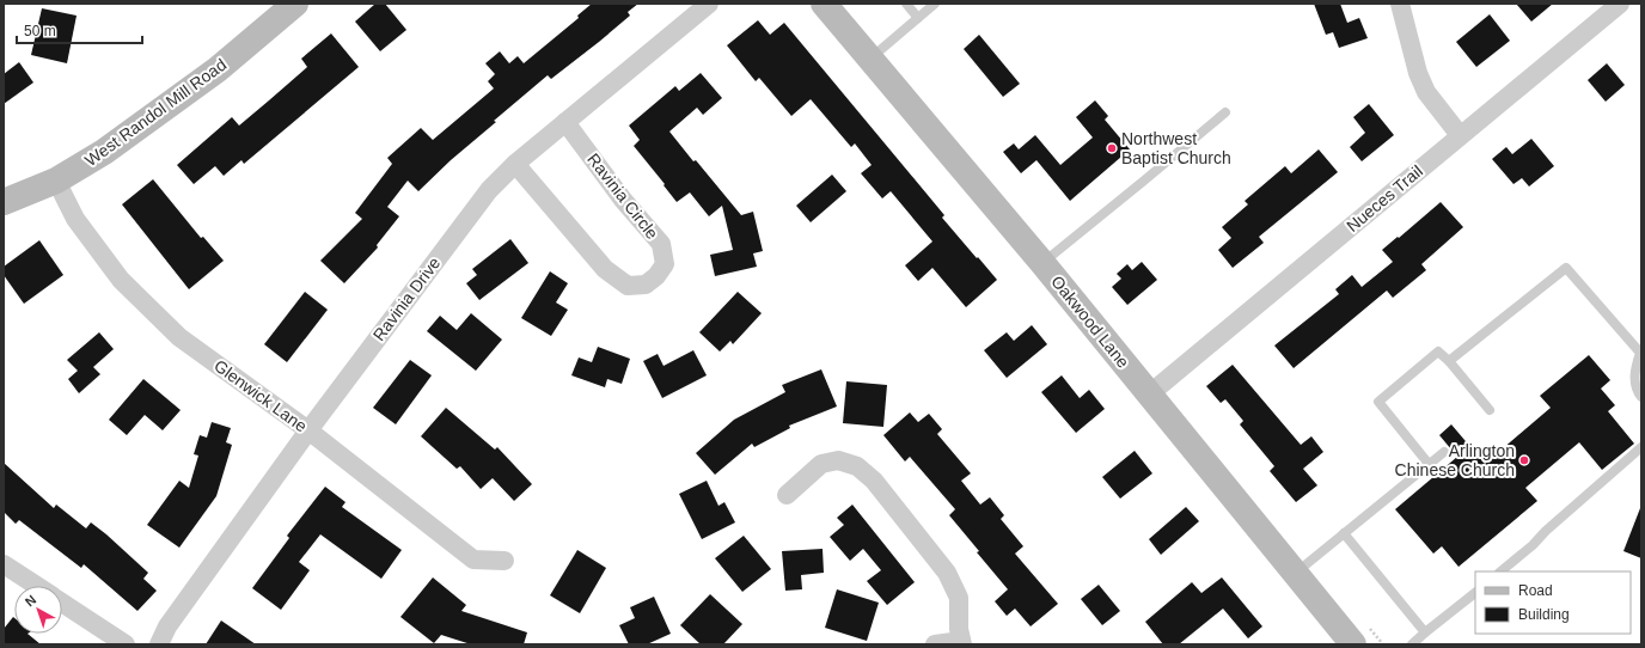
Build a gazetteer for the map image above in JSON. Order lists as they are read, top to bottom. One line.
{"streets":{"street":["West Randol Mill Road","Ravinia Circle","Nueces Trail","Ravinia Drive","Oakwood Lane","Glenwick Lane"]},"crossings":[["West Randol Mill Road","Glenwick Lane"],["Ravinia Circle","Ravinia Drive"],["Nueces Trail","Oakwood Lane"],["Ravinia Drive","Glenwick Lane"]],"places":["Northwest Baptist Church","Arlington Chinese Church"],"legend":["Road","Building"],"scale_bar":"50 m","north":"top left"}
